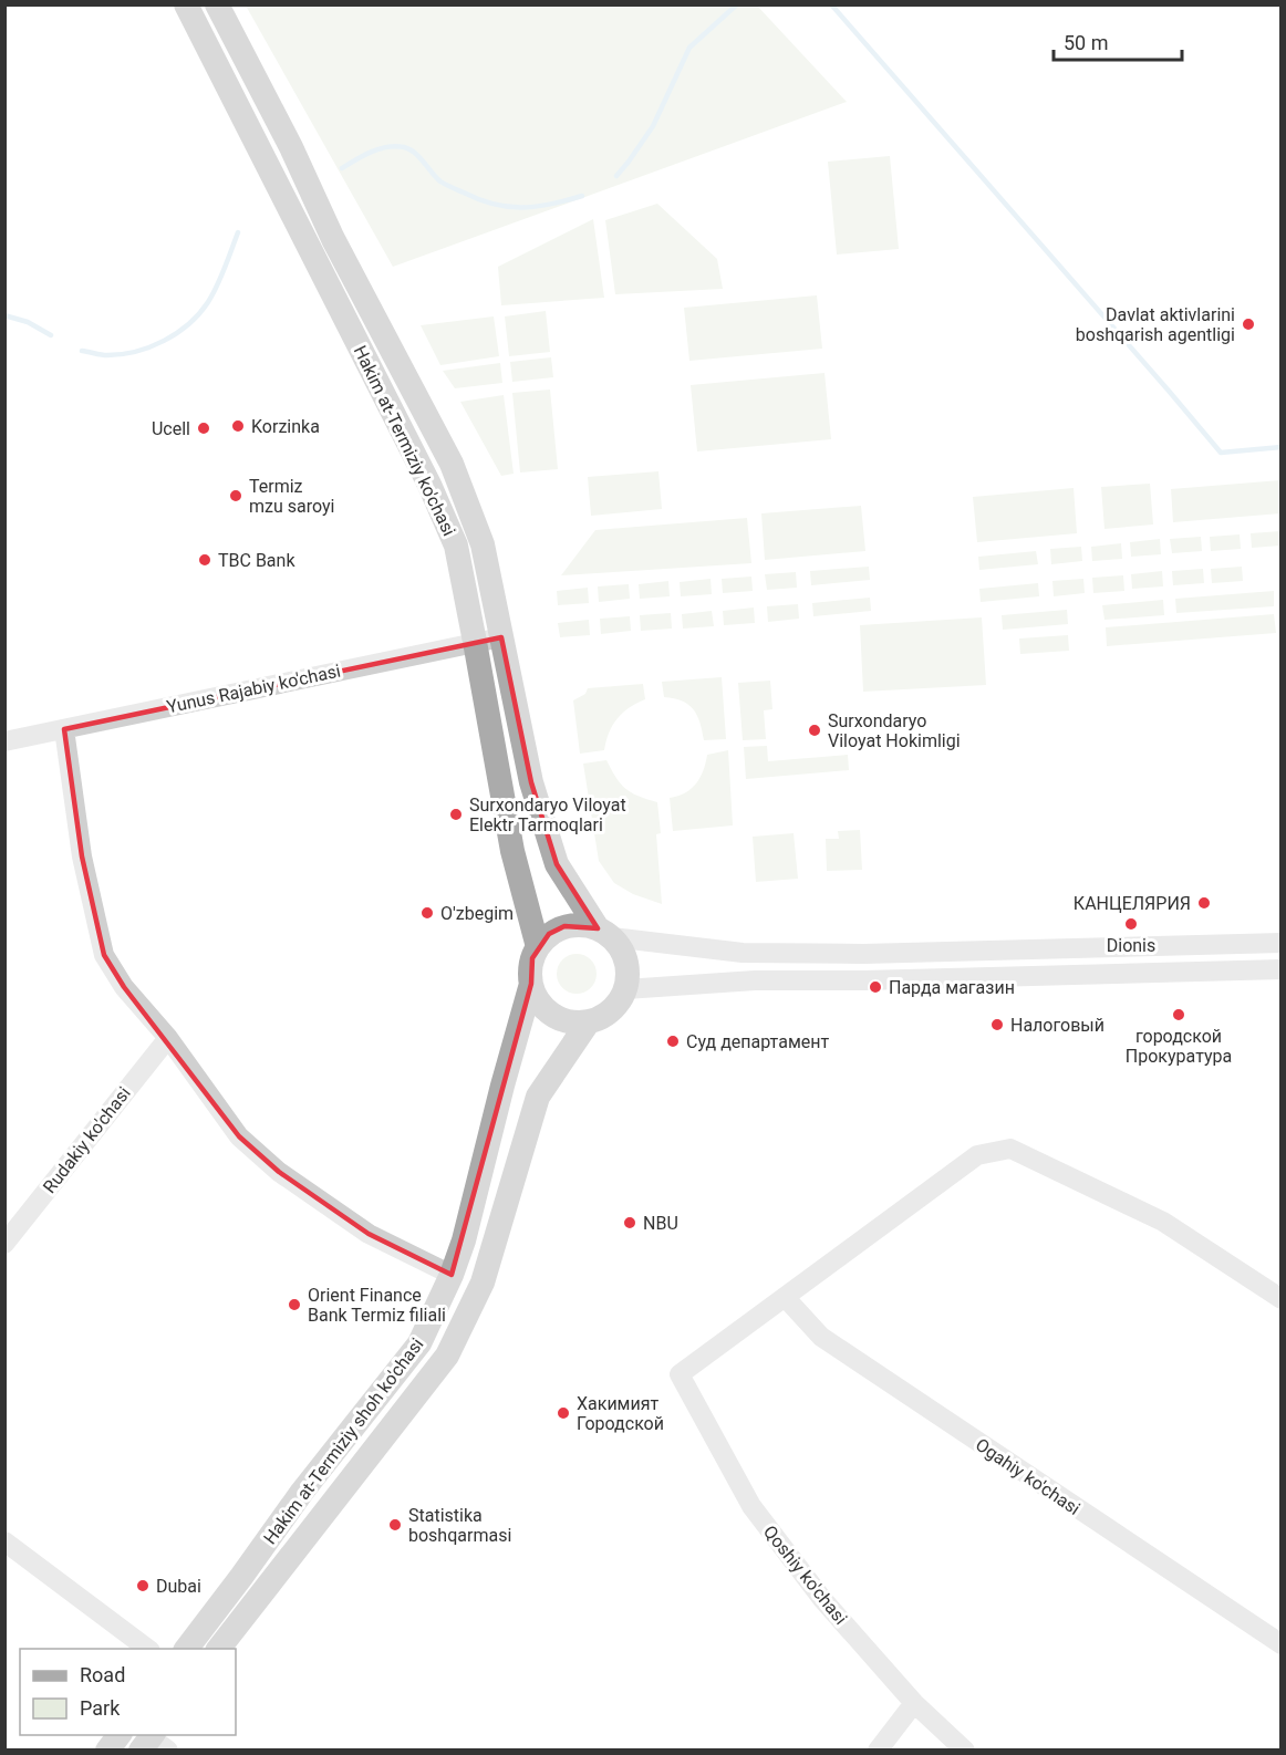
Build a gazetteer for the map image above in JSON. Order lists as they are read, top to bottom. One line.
{"streets":{"main road":["Hakim at-Termiziy ko'chasi","Hakim at-Termiziy shoh ko'chasi"],"street":["Yunus Rajabiy ko'chasi","Rudakiy ko'chasi","Ogahiy ko'chasi","Qoshiy ko'chasi"]},"crossings":[["Hakim at-Termiziy ko'chasi","Yunus Rajabiy ko'chasi"],["Hakim at-Termiziy ko'chasi","Hakim at-Termiziy shoh ko'chasi"],["Ogahiy ko'chasi","Qoshiy ko'chasi"]],"places":["Davlat aktivlarini boshqarish agentligi","Korzinka","Ucell","Termiz mzu saroyi","TBC Bank","Surxondaryo Viloyat Hokimligi","Surxondaryo Viloyat Elektr Tarmoqlari","КАНЦЕЛЯРИЯ","O'zbegim","Dionis","Парда магазин","городской Прокуратура","Налоговый","Суд департамент","NBU","Orient Finance Bank Termiz filiali","Хакимият Городской","Statistika boshqarmasi","Dubai"],"legend":["Road","Park"],"scale_bar":"50 m"}
